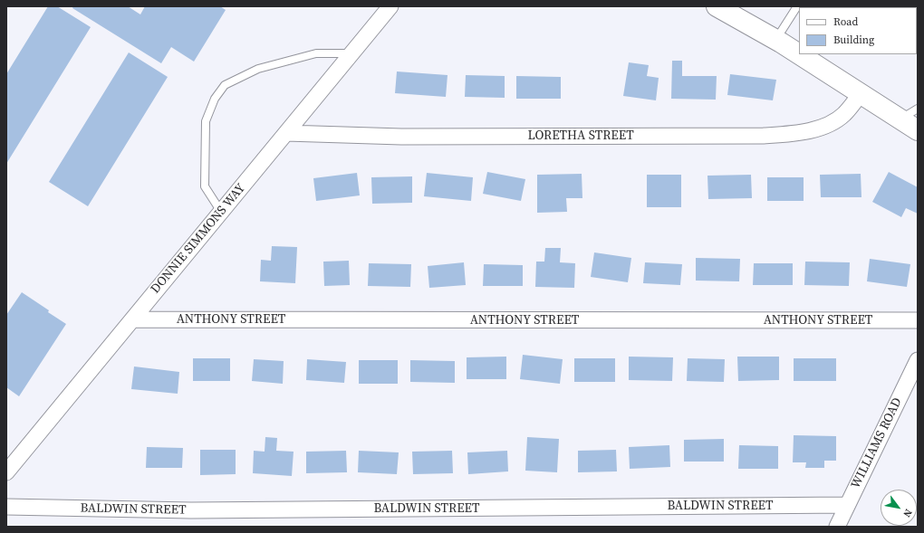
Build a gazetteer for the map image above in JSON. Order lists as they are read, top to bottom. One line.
{"streets":{"street":["LORETHA STREET","DONNIE SIMMONS WAY","ANTHONY STREET","WILLIAMS ROAD","BALDWIN STREET"]},"crossings":[["LORETHA STREET","DONNIE SIMMONS WAY"],["DONNIE SIMMONS WAY","ANTHONY STREET"],["WILLIAMS ROAD","BALDWIN STREET"]],"legend":["Road","Building"],"north":"bottom right"}
